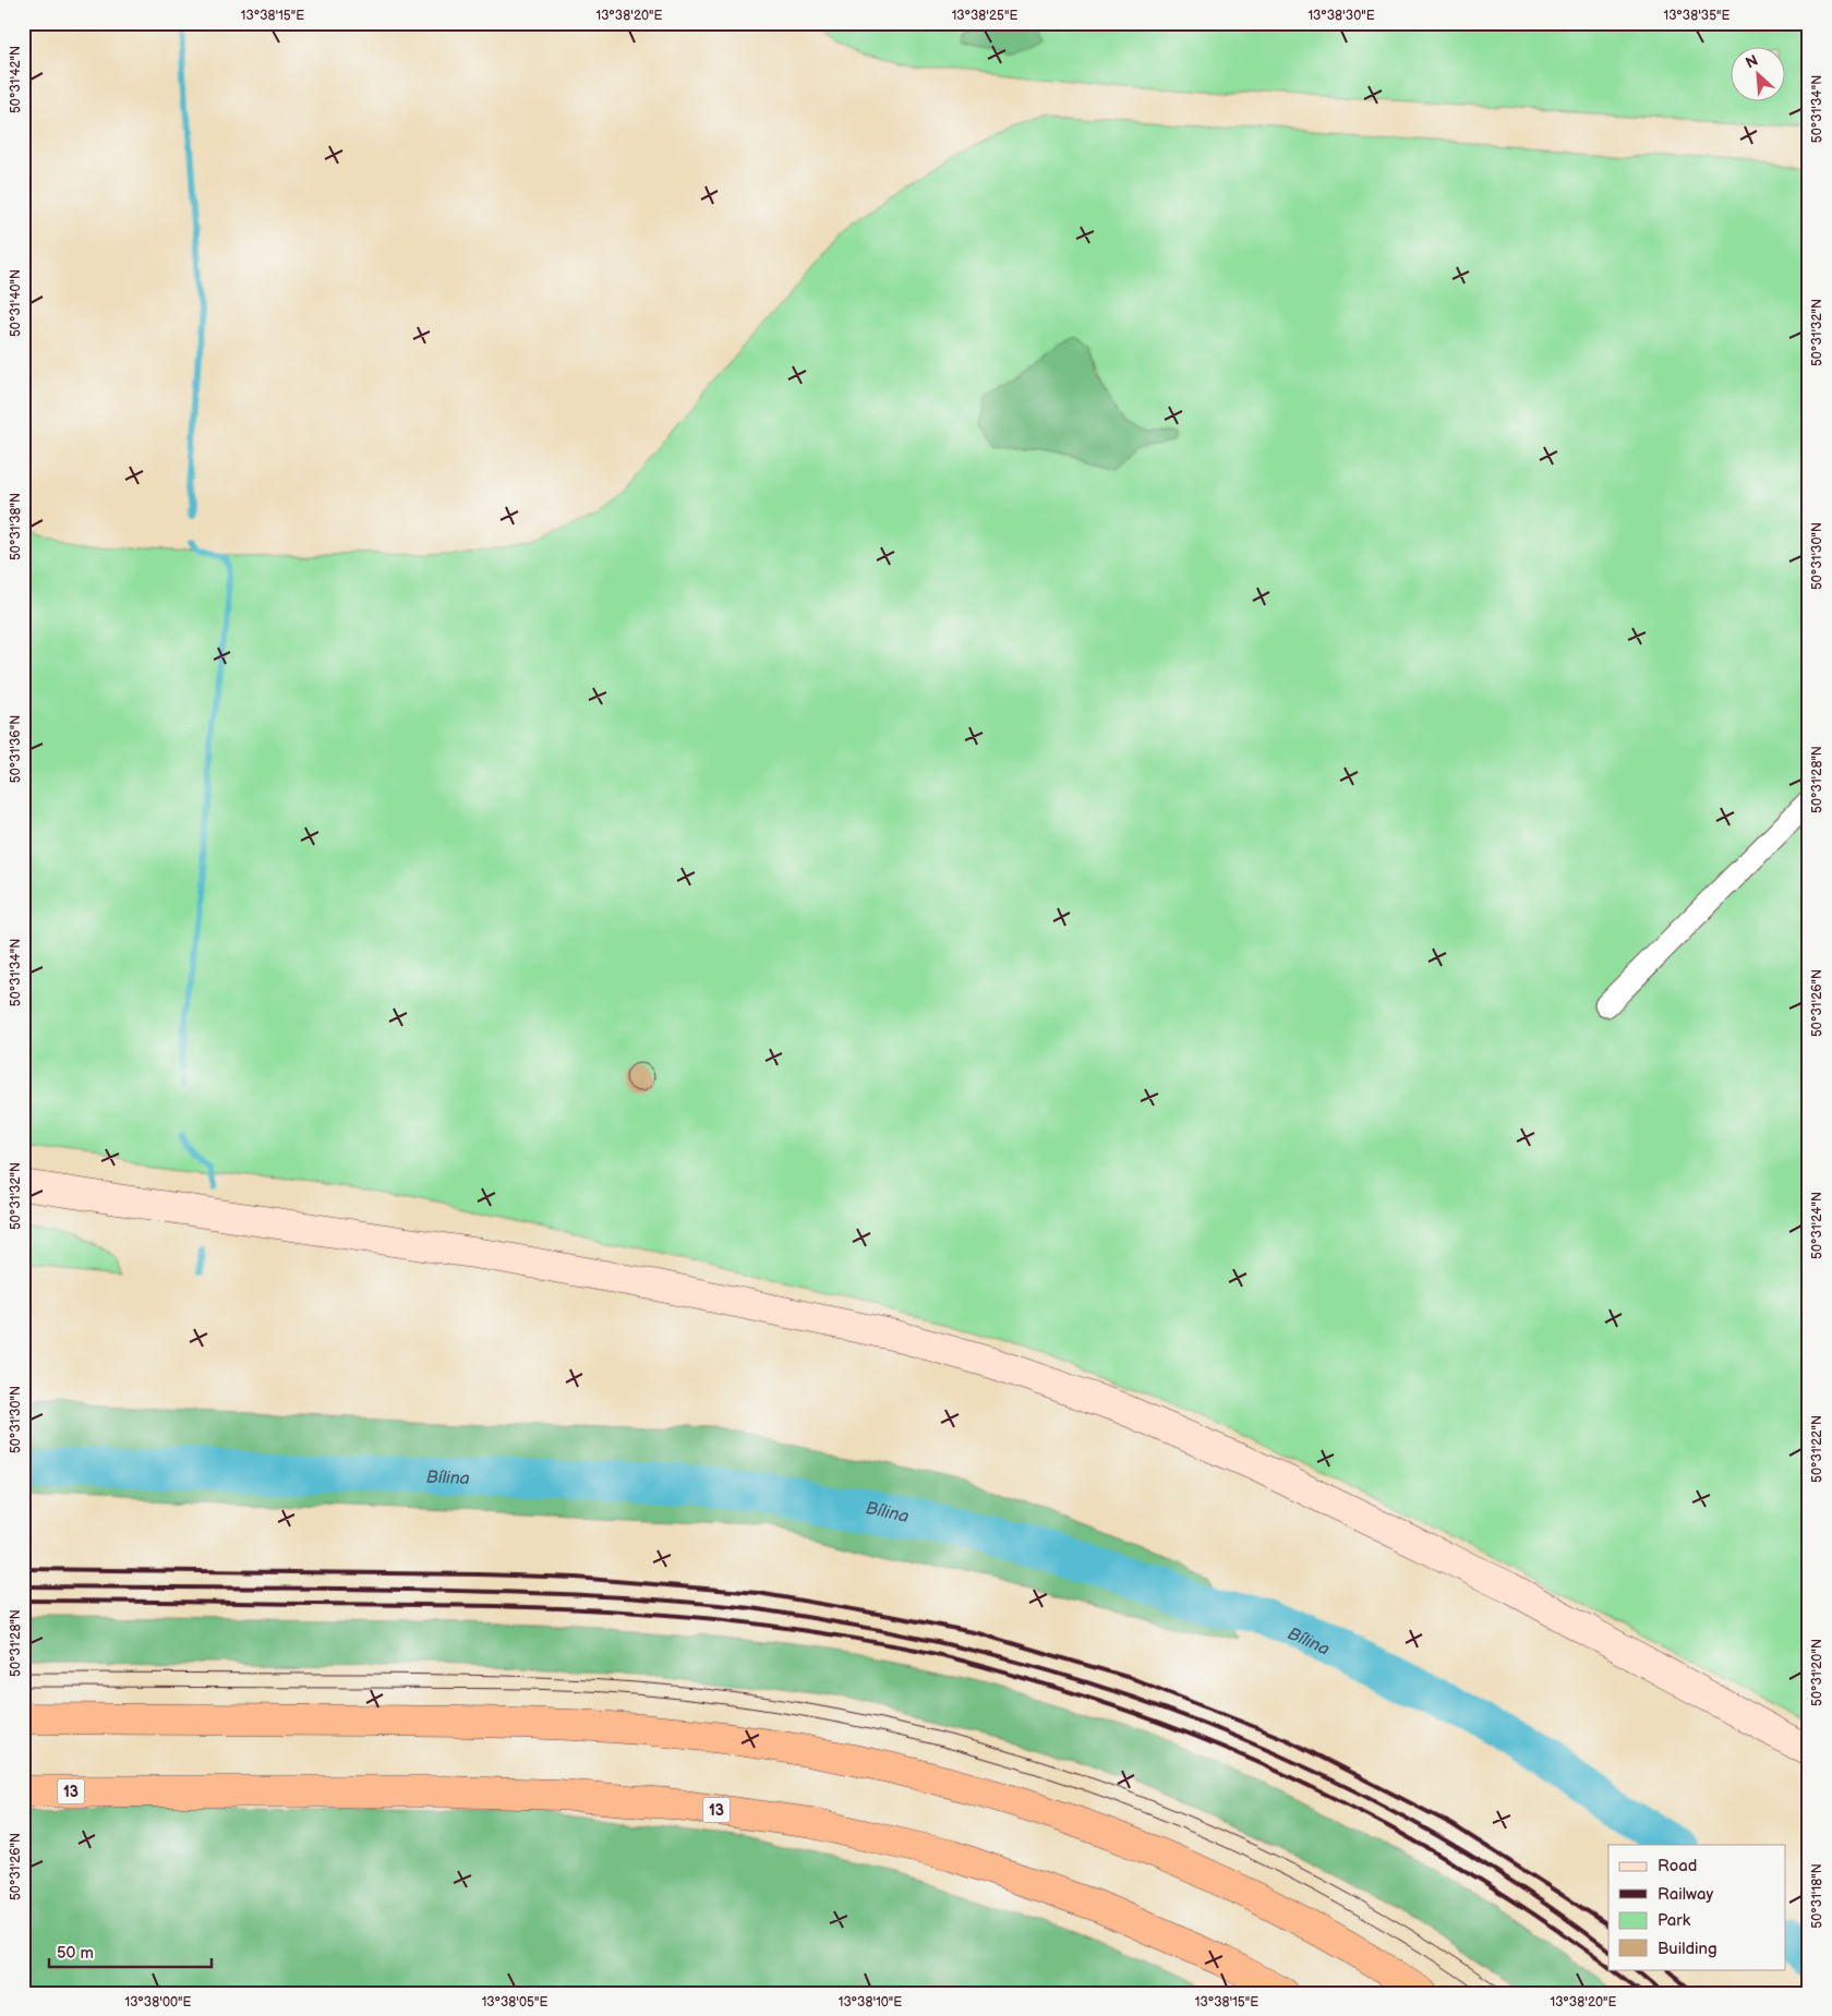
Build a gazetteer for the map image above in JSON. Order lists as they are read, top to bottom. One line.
{"streets":{"highway":["13"]},"water":["Bílina"],"legend":["Road","Railway","Park","Building"],"scale_bar":"50 m","north":"top left","coordinates":["13°38'15\"E","13°38'20\"E","13°38'25\"E","13°38'30\"E","13°38'35\"E","50°31'42\"N","50°31'34\"N","50°31'40\"N","50°31'32\"N","50°31'38\"N","50°31'30\"N","50°31'36\"N","50°31'28\"N","50°31'26\"N","50°31'24\"N","50°31'22\"N","50°31'20\"N","50°31'18\"N","13°38'00\"E","13°38'05\"E","13°38'10\"E"]}
